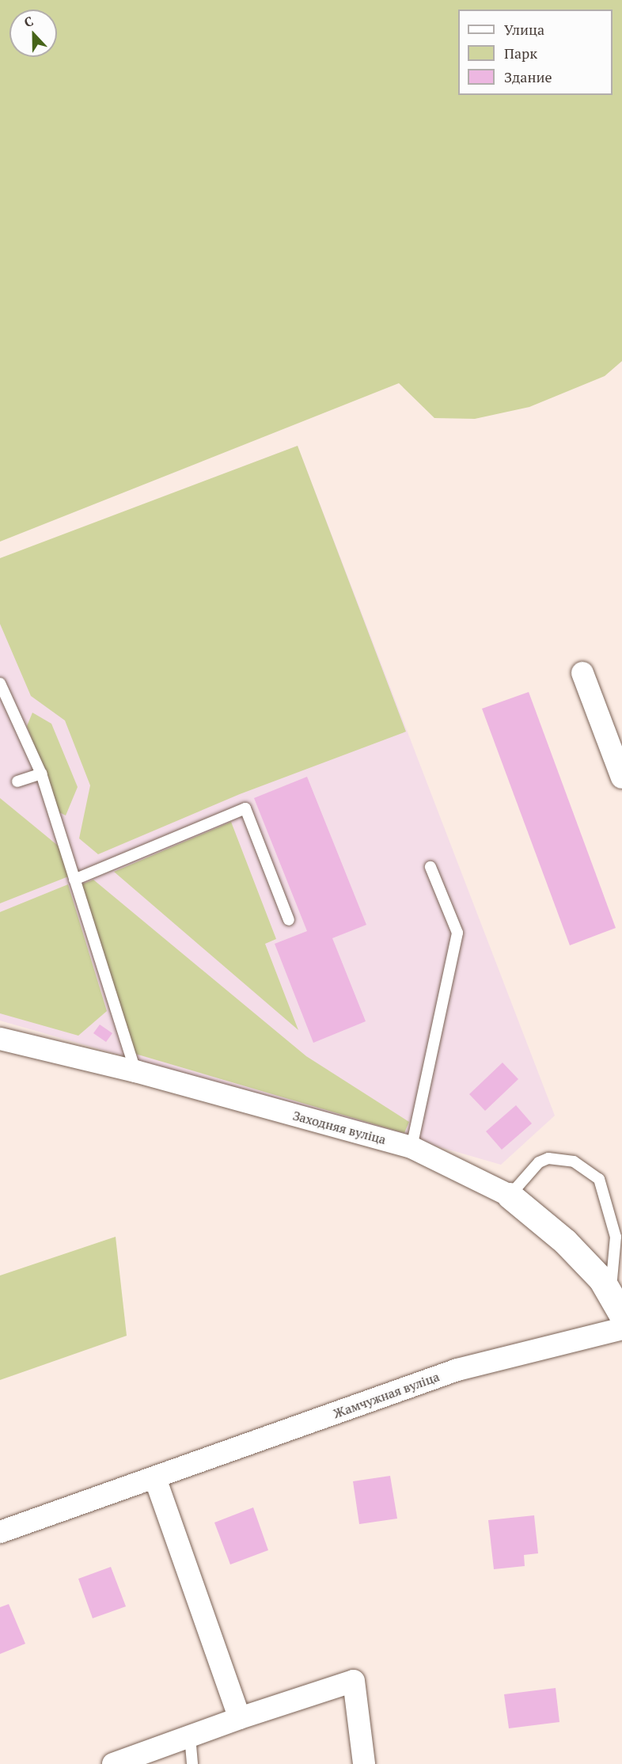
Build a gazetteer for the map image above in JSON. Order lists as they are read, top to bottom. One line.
{"streets":{"street":["Заходняя вуліца","Жамчужная вуліца"]},"legend":["Улица","Парк","Здание"],"north":"top"}
